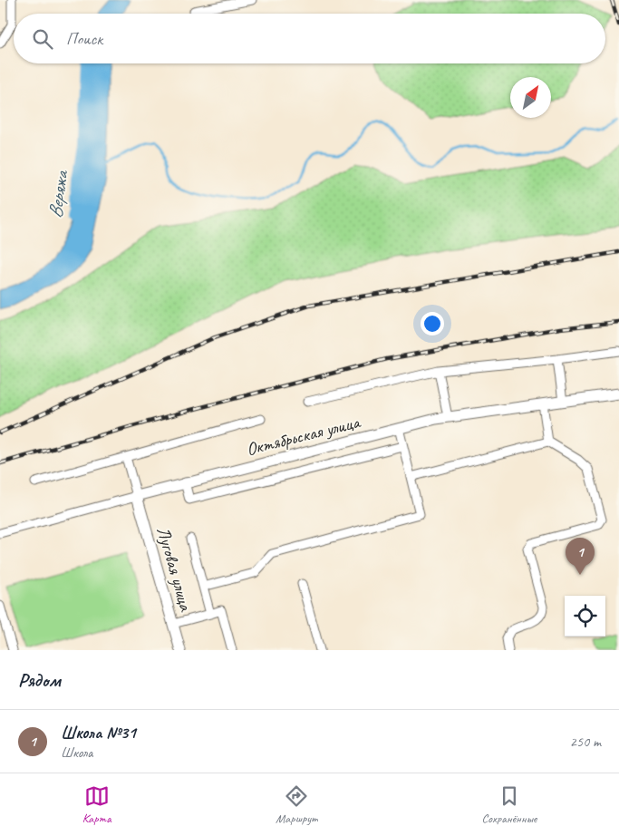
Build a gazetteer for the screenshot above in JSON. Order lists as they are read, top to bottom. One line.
{"streets":{"main road":["Октябрьская улица","Луговая улица"]},"crossings":[["Октябрьская улица","Луговая улица"]],"water":["Веряжа"],"north":"top right","page":{"search":"Поиск","pins":"1","heading":"Рядом","list":[{"mark":"1","name":"Школа №31","note":"Школа","value":"250 m"}],"nav":["Карта","Маршрут","Сохранённые"]}}
